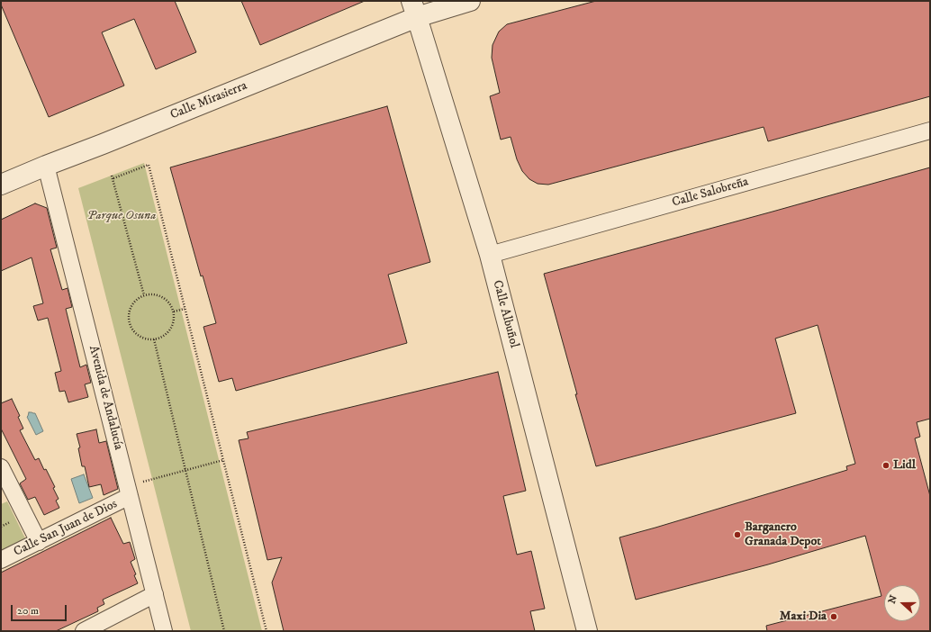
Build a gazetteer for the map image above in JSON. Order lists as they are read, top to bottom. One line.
{"streets":{"street":["Calle Mirasierra","Calle Salobreña","Calle Albuñol","Avenida de Andalucía","Calle San Juan de Dios"]},"crossings":[["Calle Mirasierra","Calle Albuñol"],["Calle Mirasierra","Avenida de Andalucía"],["Calle Salobreña","Calle Albuñol"],["Avenida de Andalucía","Calle San Juan de Dios"]],"parks":["Parque Osuna"],"places":["Lidl","Barganero Granada Depot","Maxi Dia"],"scale_bar":"20 m","north":"left"}
